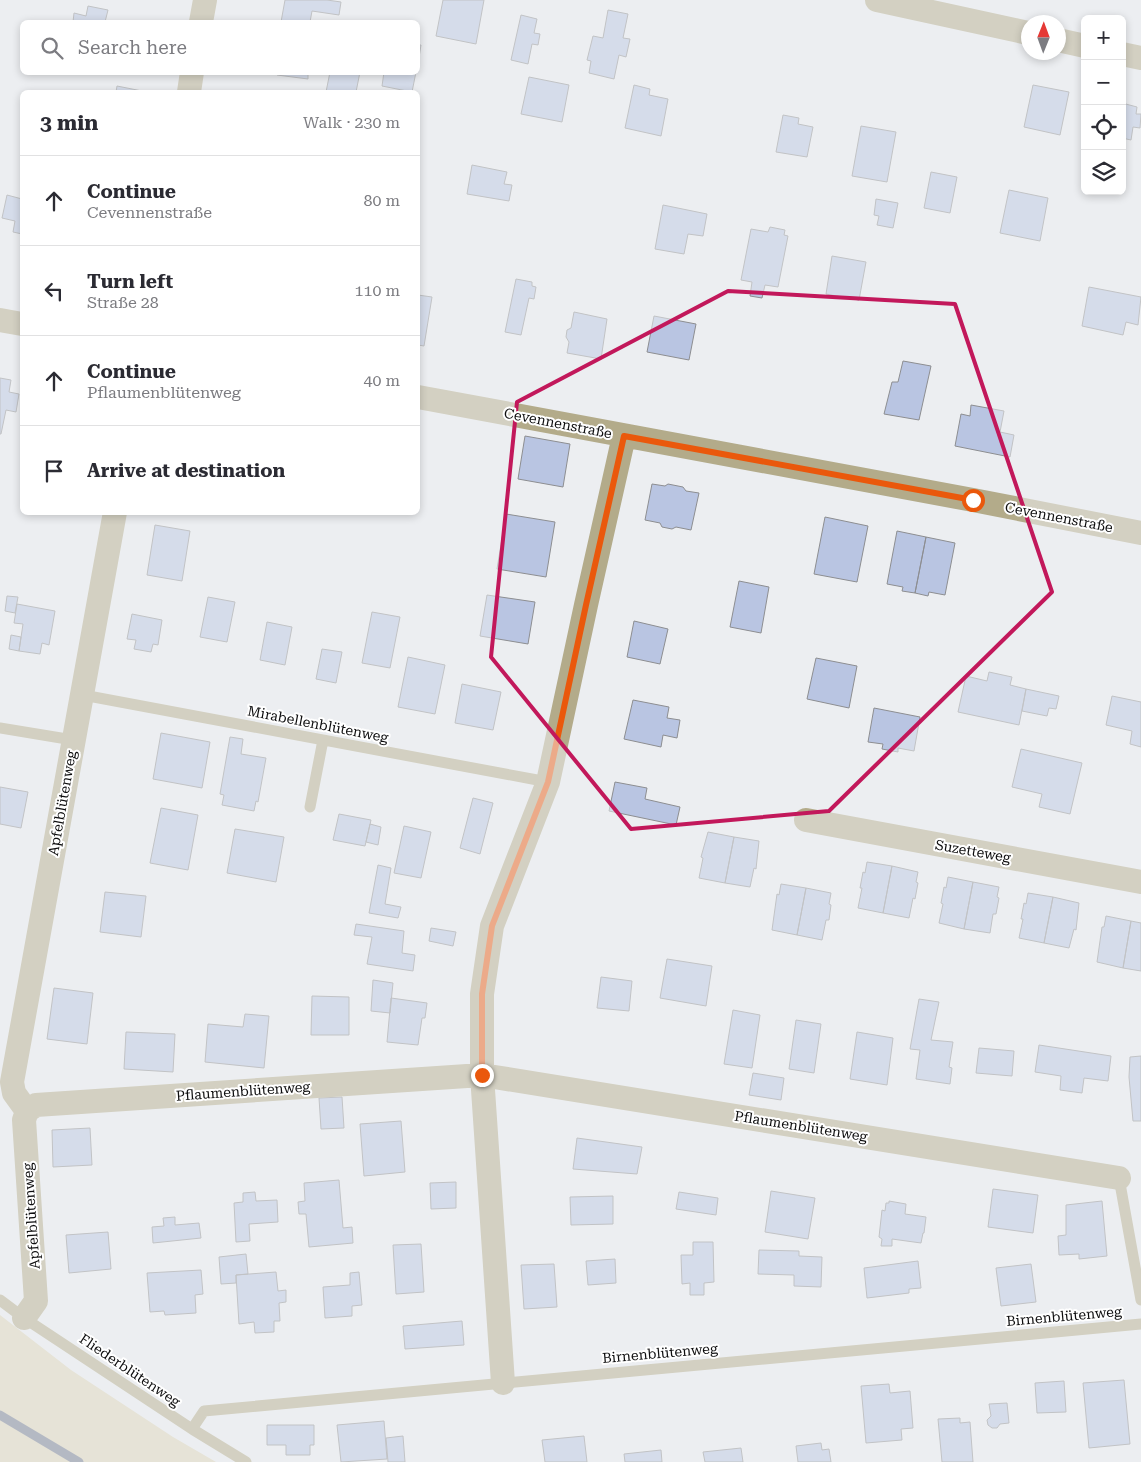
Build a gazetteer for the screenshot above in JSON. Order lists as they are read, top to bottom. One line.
{"streets":{"street":["Cevennenstraße","Apfelblütenweg","Suzetteweg","Pflaumenblütenweg"],"lane":["Mirabellenblütenweg","Birnenblütenweg","Fliederblütenweg"]},"crossings":[["Mirabellenblütenweg","Apfelblütenweg"],["Apfelblütenweg","Pflaumenblütenweg"],["Apfelblütenweg","Fliederblütenweg"],["Birnenblütenweg","Fliederblütenweg"]],"north":"top","page":{"map_buttons":["+","−"],"search":"Search here","heading":["3 min","Walk · 230 m"],"list":[["Continue","Cevennenstraße","80 m"],["Turn left","Straße 28","110 m"],["Continue","Pflaumenblütenweg","40 m"],"Arrive at destination"]}}
